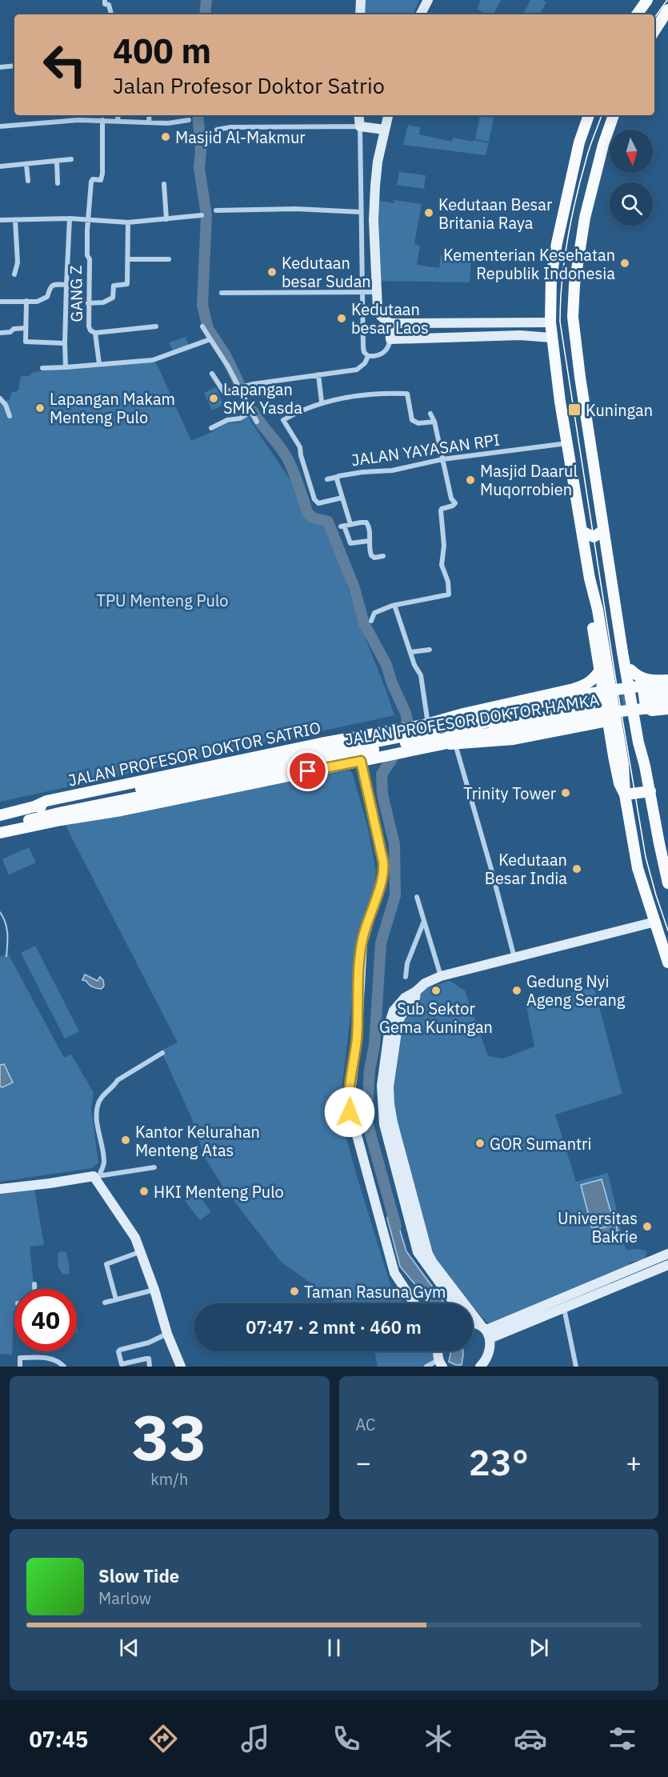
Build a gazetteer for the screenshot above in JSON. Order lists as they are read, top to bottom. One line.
{"streets":{"main road":["JALAN PROFESOR DOKTOR HAMKA","JALAN PROFESOR DOKTOR SATRIO"],"street":["GANG Z","JALAN YAYASAN RPI"]},"crossings":[["JALAN PROFESOR DOKTOR HAMKA","JALAN PROFESOR DOKTOR SATRIO"]],"parks":["TPU Menteng Pulo"],"places":{"other":["Masjid Al-Makmur","Kedutaan Besar Britania Raya","Kementerian Kesehatan Republik Indonesia","Kedutaan besar Sudan","Kedutaan besar Laos","Lapangan SMK Yasda","Lapangan Makam Menteng Pulo","Masjid Daarul Muqorrobien","Trinity Tower","Kedutaan Besar India","Sub Sektor Gema Kuningan","Gedung Nyi Ageng Serang","Kantor Kelurahan Menteng Atas","GOR Sumantri","HKI Menteng Pulo","Universitas Bakrie","Taman Rasuna Gym"],"transit":["Kuningan"]},"north":"bottom","page":{"turn":["400 m","Jalan Profesor Doktor Satrio"],"limit":"40","trip":"07:47 · 2 mnt · 460 m","tile":[["33","km/h"],"AC"],"heat":["−","23°","+"],"song":["Slow Tide","Marlow"],"tabs":"07:45"}}
